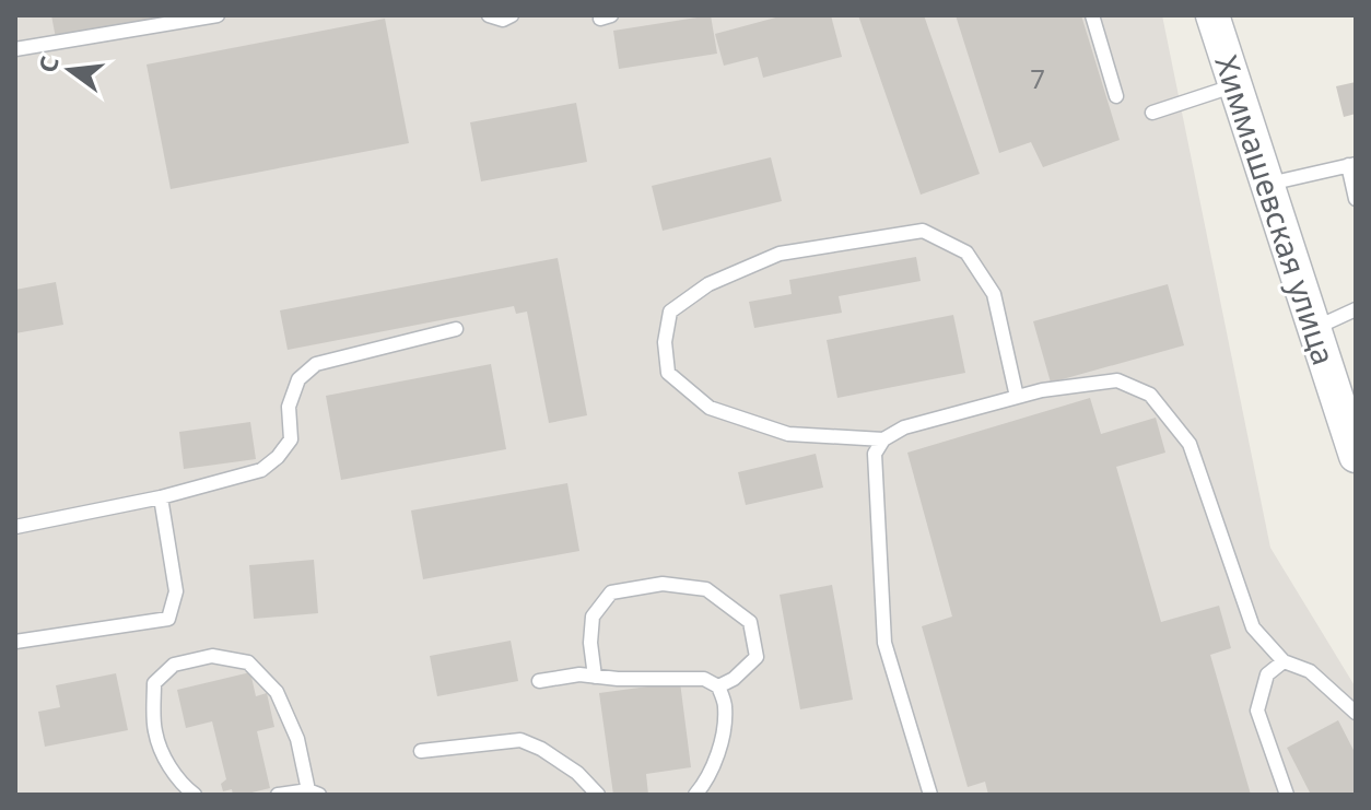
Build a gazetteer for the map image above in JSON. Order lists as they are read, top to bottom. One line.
{"streets":{"street":["Химмашевская улица"]},"house_numbers":["7"],"north":"left"}
